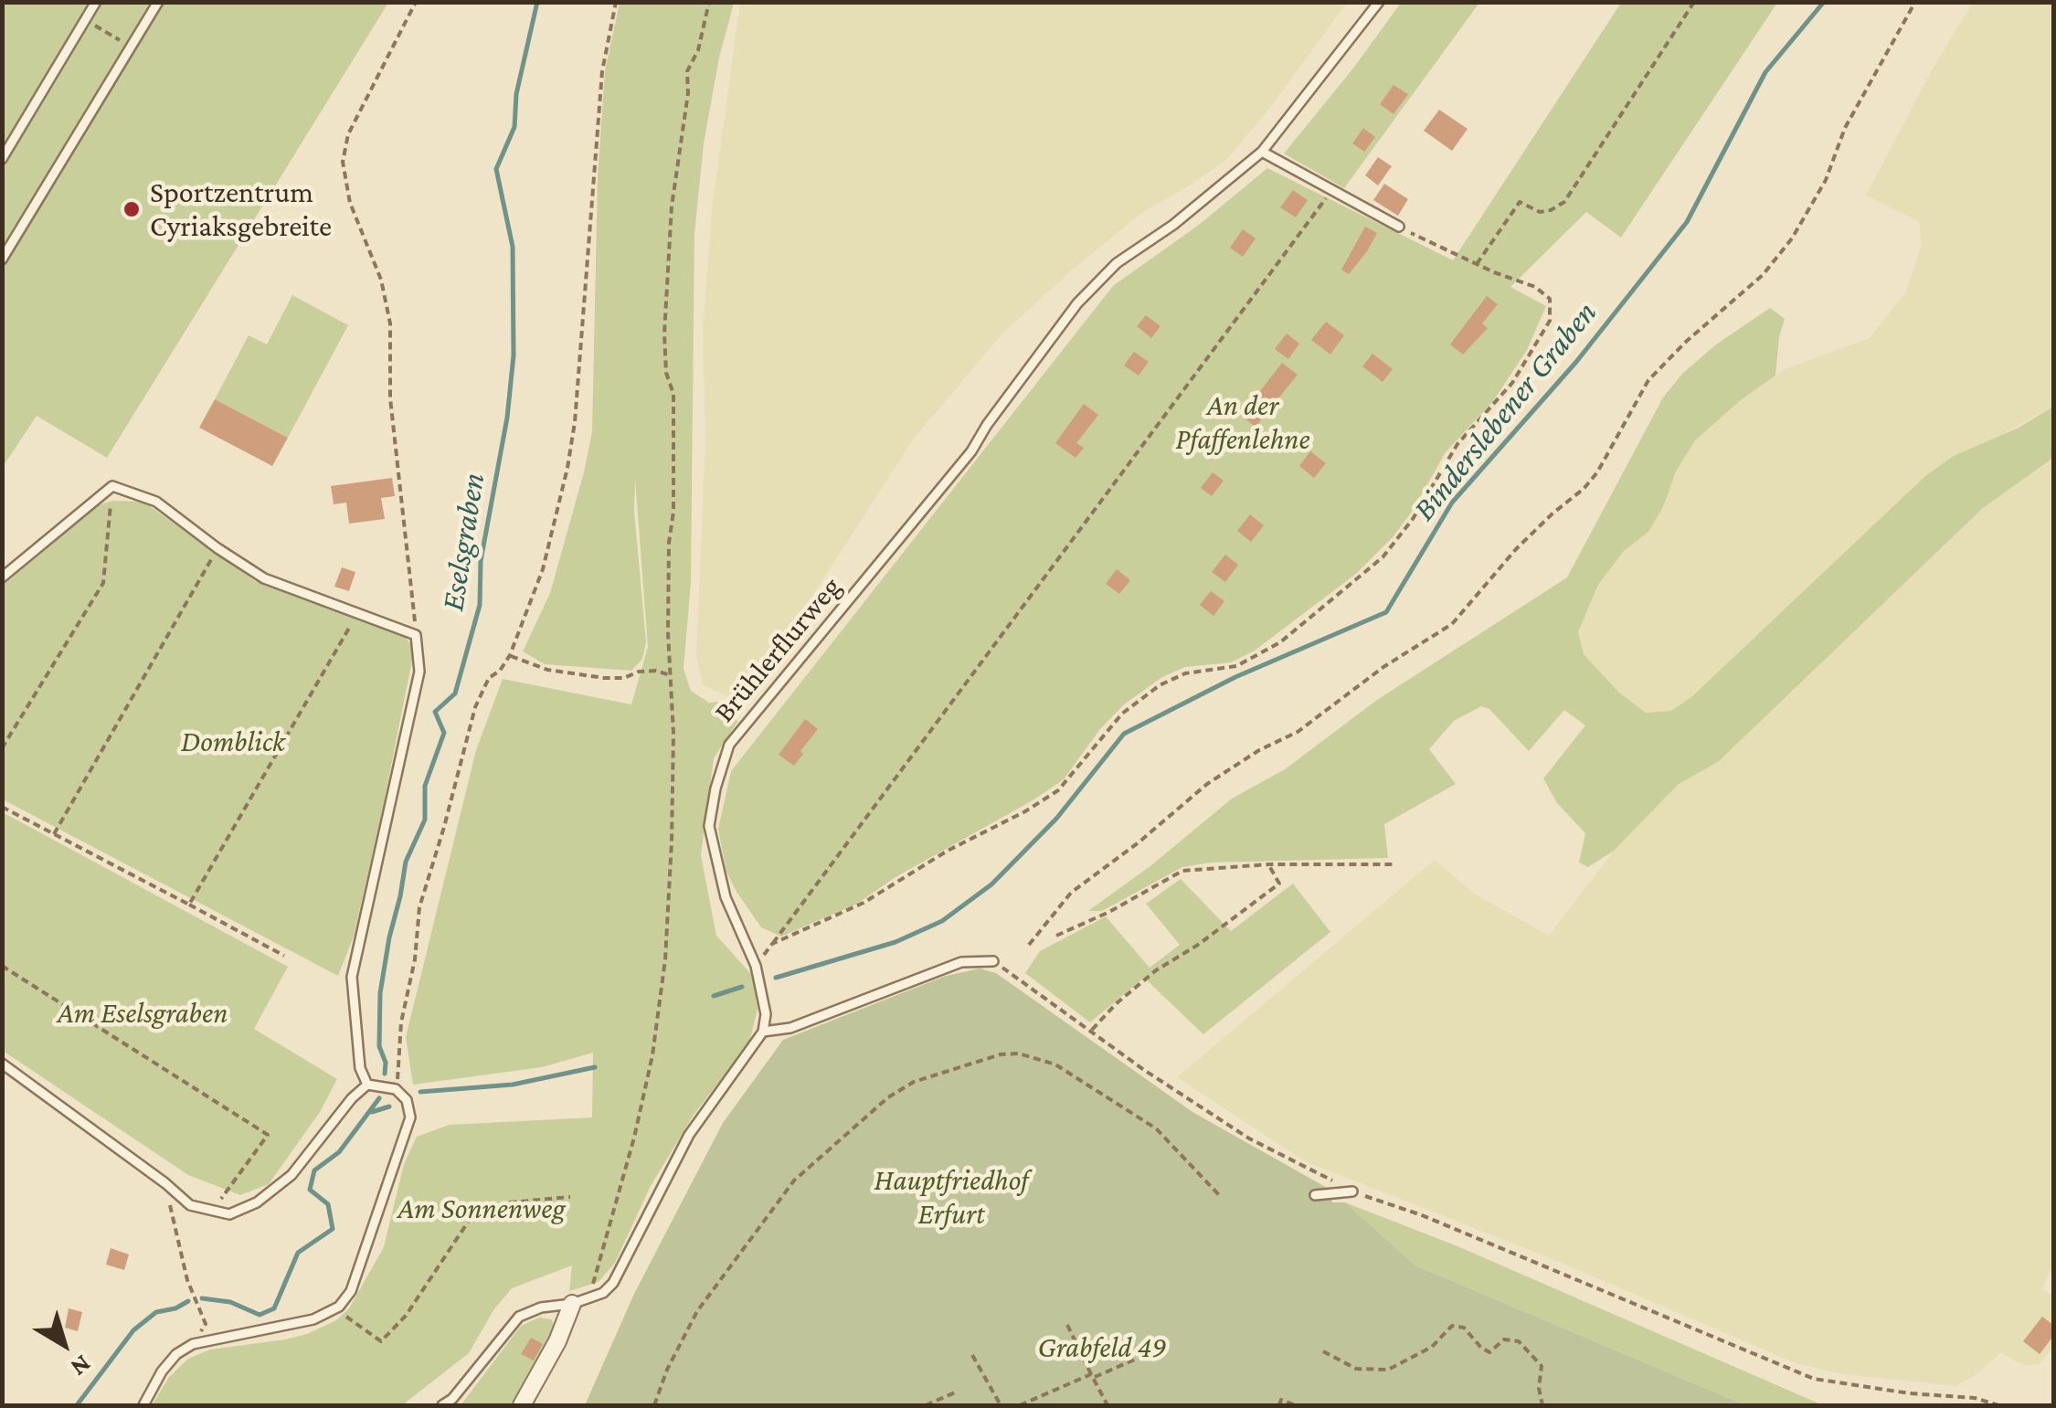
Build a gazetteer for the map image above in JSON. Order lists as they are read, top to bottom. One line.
{"streets":{"lane":["Brühlerflurweg"]},"water":["Binderslebener Graben","Eselsgraben"],"parks":["An der Pfaffenlehne","Domblick","Am Eselsgraben","Hauptfriedhof Erfurt","Am Sonnenweg","Grabfeld 49"],"places":["Sportzentrum Cyriaksgebreite"],"north":"bottom right"}
